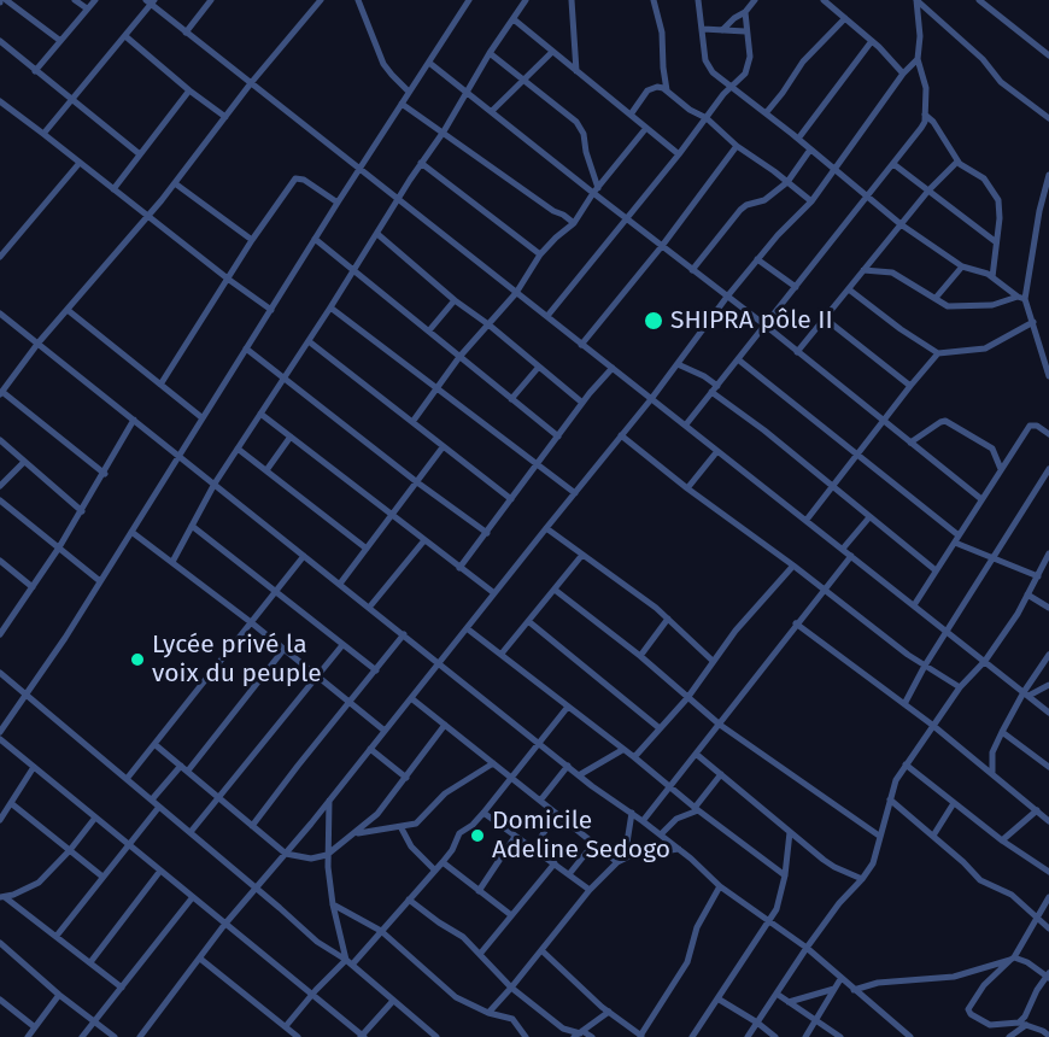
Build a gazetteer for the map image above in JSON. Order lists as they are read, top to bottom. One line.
{"places":["SHIPRA pôle II","Lycée privé la voix du peuple","Domicile Adeline Sedogo"]}
